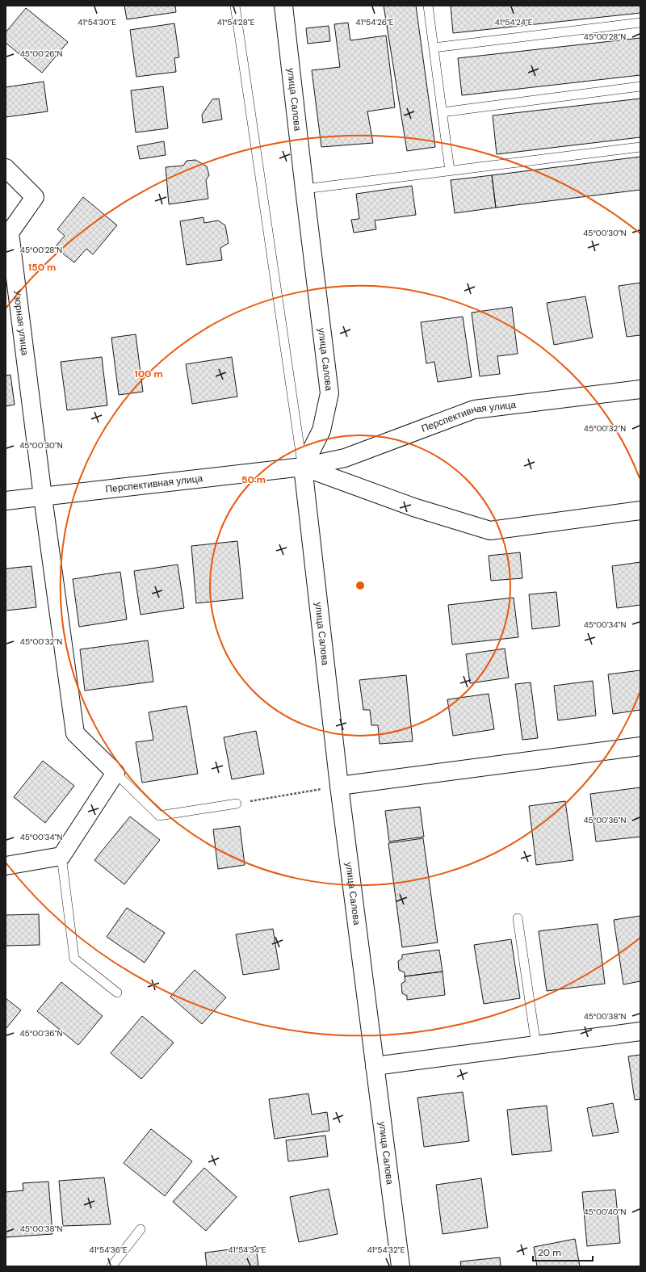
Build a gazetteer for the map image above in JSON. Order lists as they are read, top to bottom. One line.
{"streets":{"street":["улица Салова","Узорная улица","Перспективная улица"]},"crossings":[["улица Салова","Перспективная улица"],["Узорная улица","Перспективная улица"]],"scale_bar":"20 m","coordinates":["41°54'30\"E","41°54'28\"E","41°54'26\"E","41°54'24\"E","45°00'28\"N","45°00'26\"N","45°00'30\"N","45°00'32\"N","45°00'34\"N","45°00'36\"N","45°00'38\"N","45°00'40\"N","41°54'36\"E","41°54'34\"E","41°54'32\"E"],"rings":["150 m","100 m","50 m"]}
